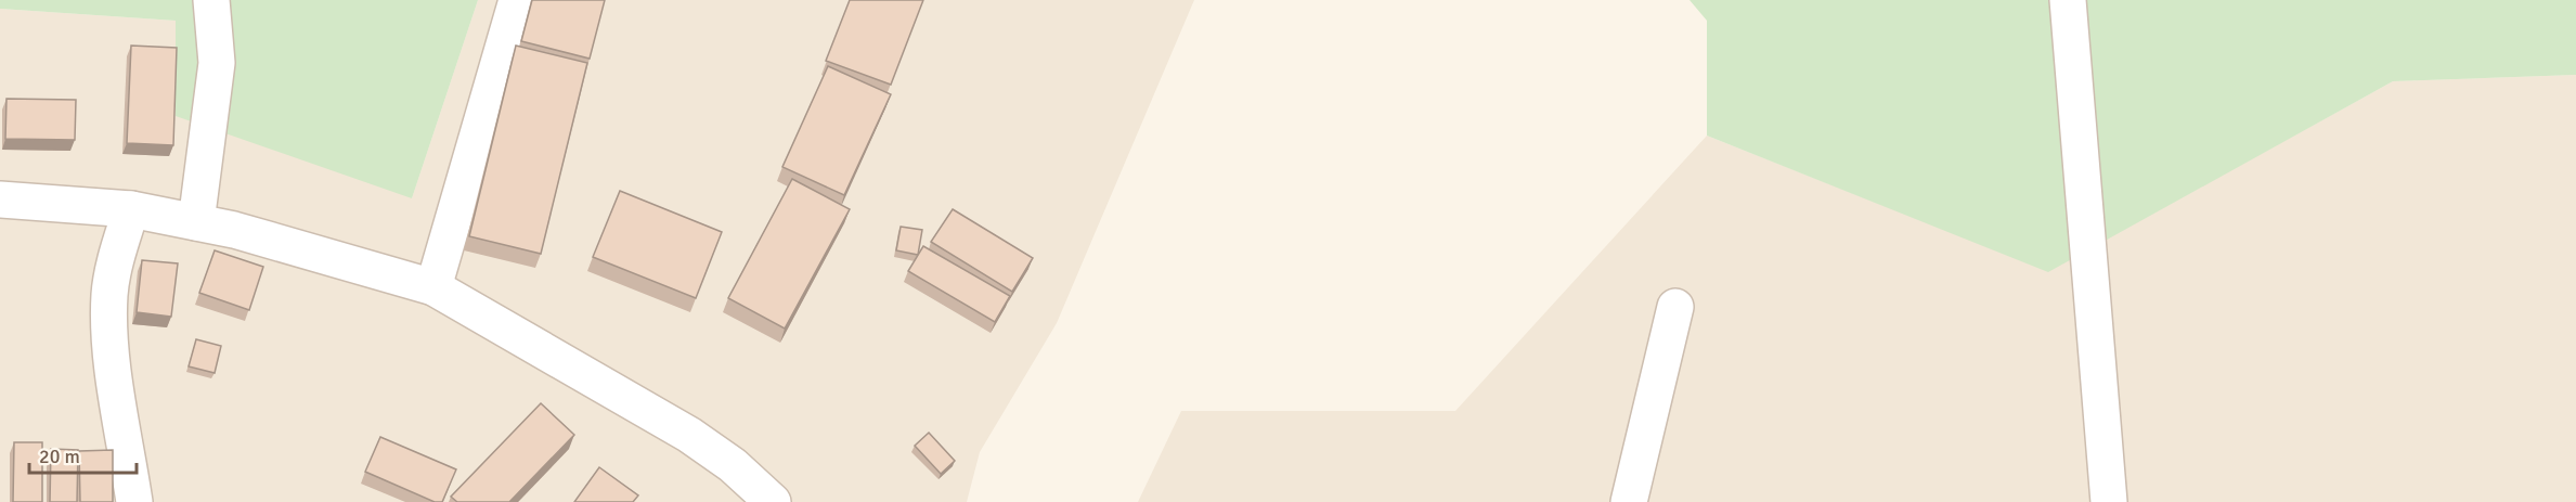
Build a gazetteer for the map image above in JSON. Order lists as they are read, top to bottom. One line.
{"scale_bar":"20 m"}
